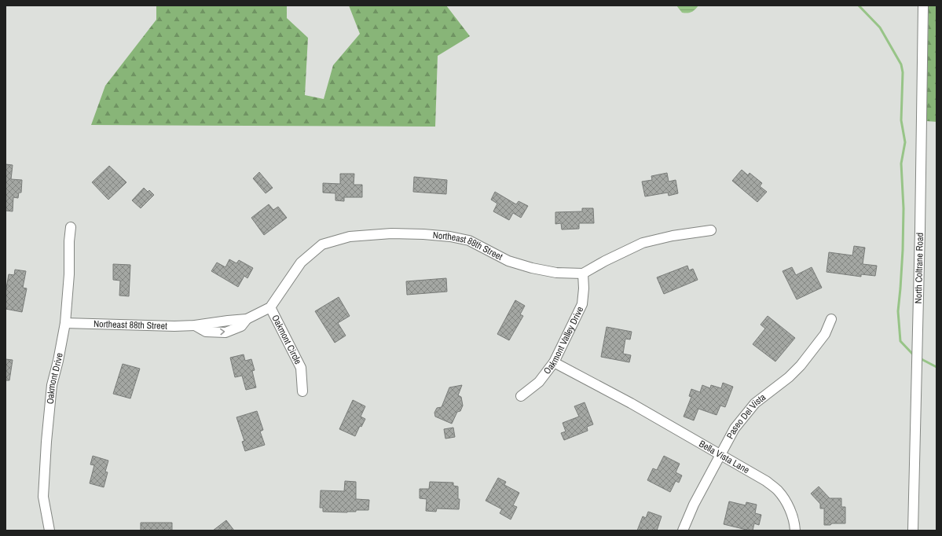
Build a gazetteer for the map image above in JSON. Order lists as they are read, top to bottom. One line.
{"streets":{"street":["Northeast 88th Street","North Coltrane Road","Oakmont Circle","Oakmont Valley Drive","Oakmont Drive","Paseo Del Vista","Bella Vista Lane"]},"crossings":[["Northeast 88th Street","Oakmont Circle"],["Northeast 88th Street","Oakmont Valley Drive"],["Northeast 88th Street","Oakmont Drive"],["Oakmont Valley Drive","Bella Vista Lane"],["Paseo Del Vista","Bella Vista Lane"]]}
